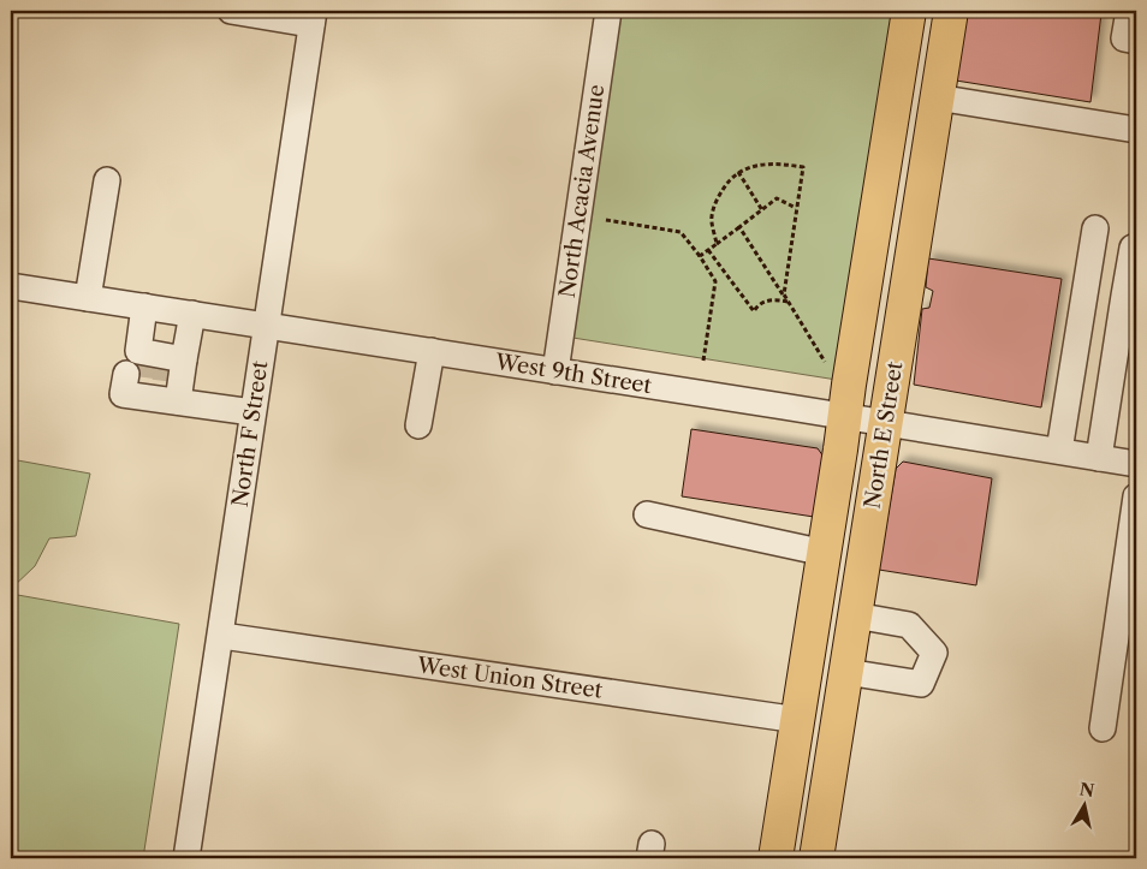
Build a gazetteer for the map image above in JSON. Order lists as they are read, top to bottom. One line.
{"streets":{"main road":["North E Street"],"street":["North Acacia Avenue","West 9th Street","North F Street","West Union Street"]},"crossings":[["North Acacia Avenue","West 9th Street"],["West 9th Street","North F Street"],["West 9th Street","North E Street"],["North F Street","West Union Street"],["North E Street","West Union Street"]],"north":"top"}
